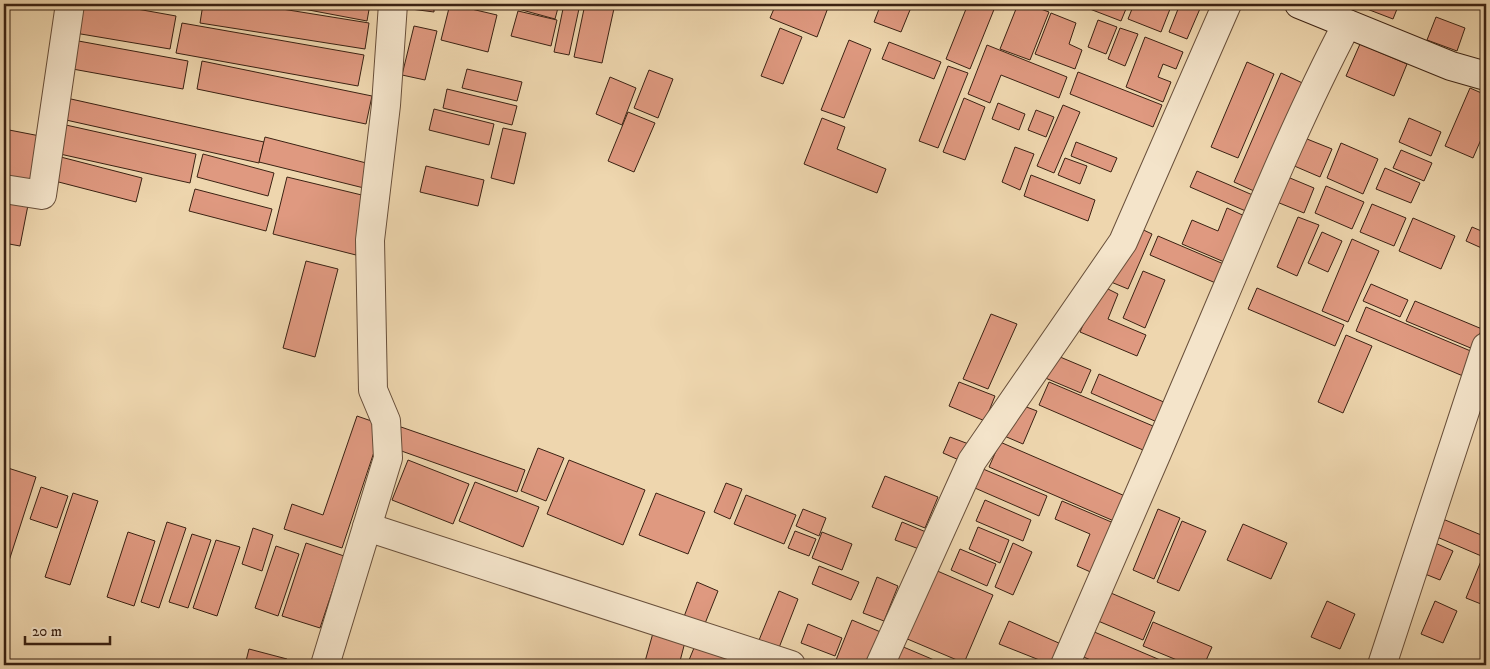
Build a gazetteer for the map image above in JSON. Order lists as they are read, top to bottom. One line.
{"scale_bar":"20 m"}
